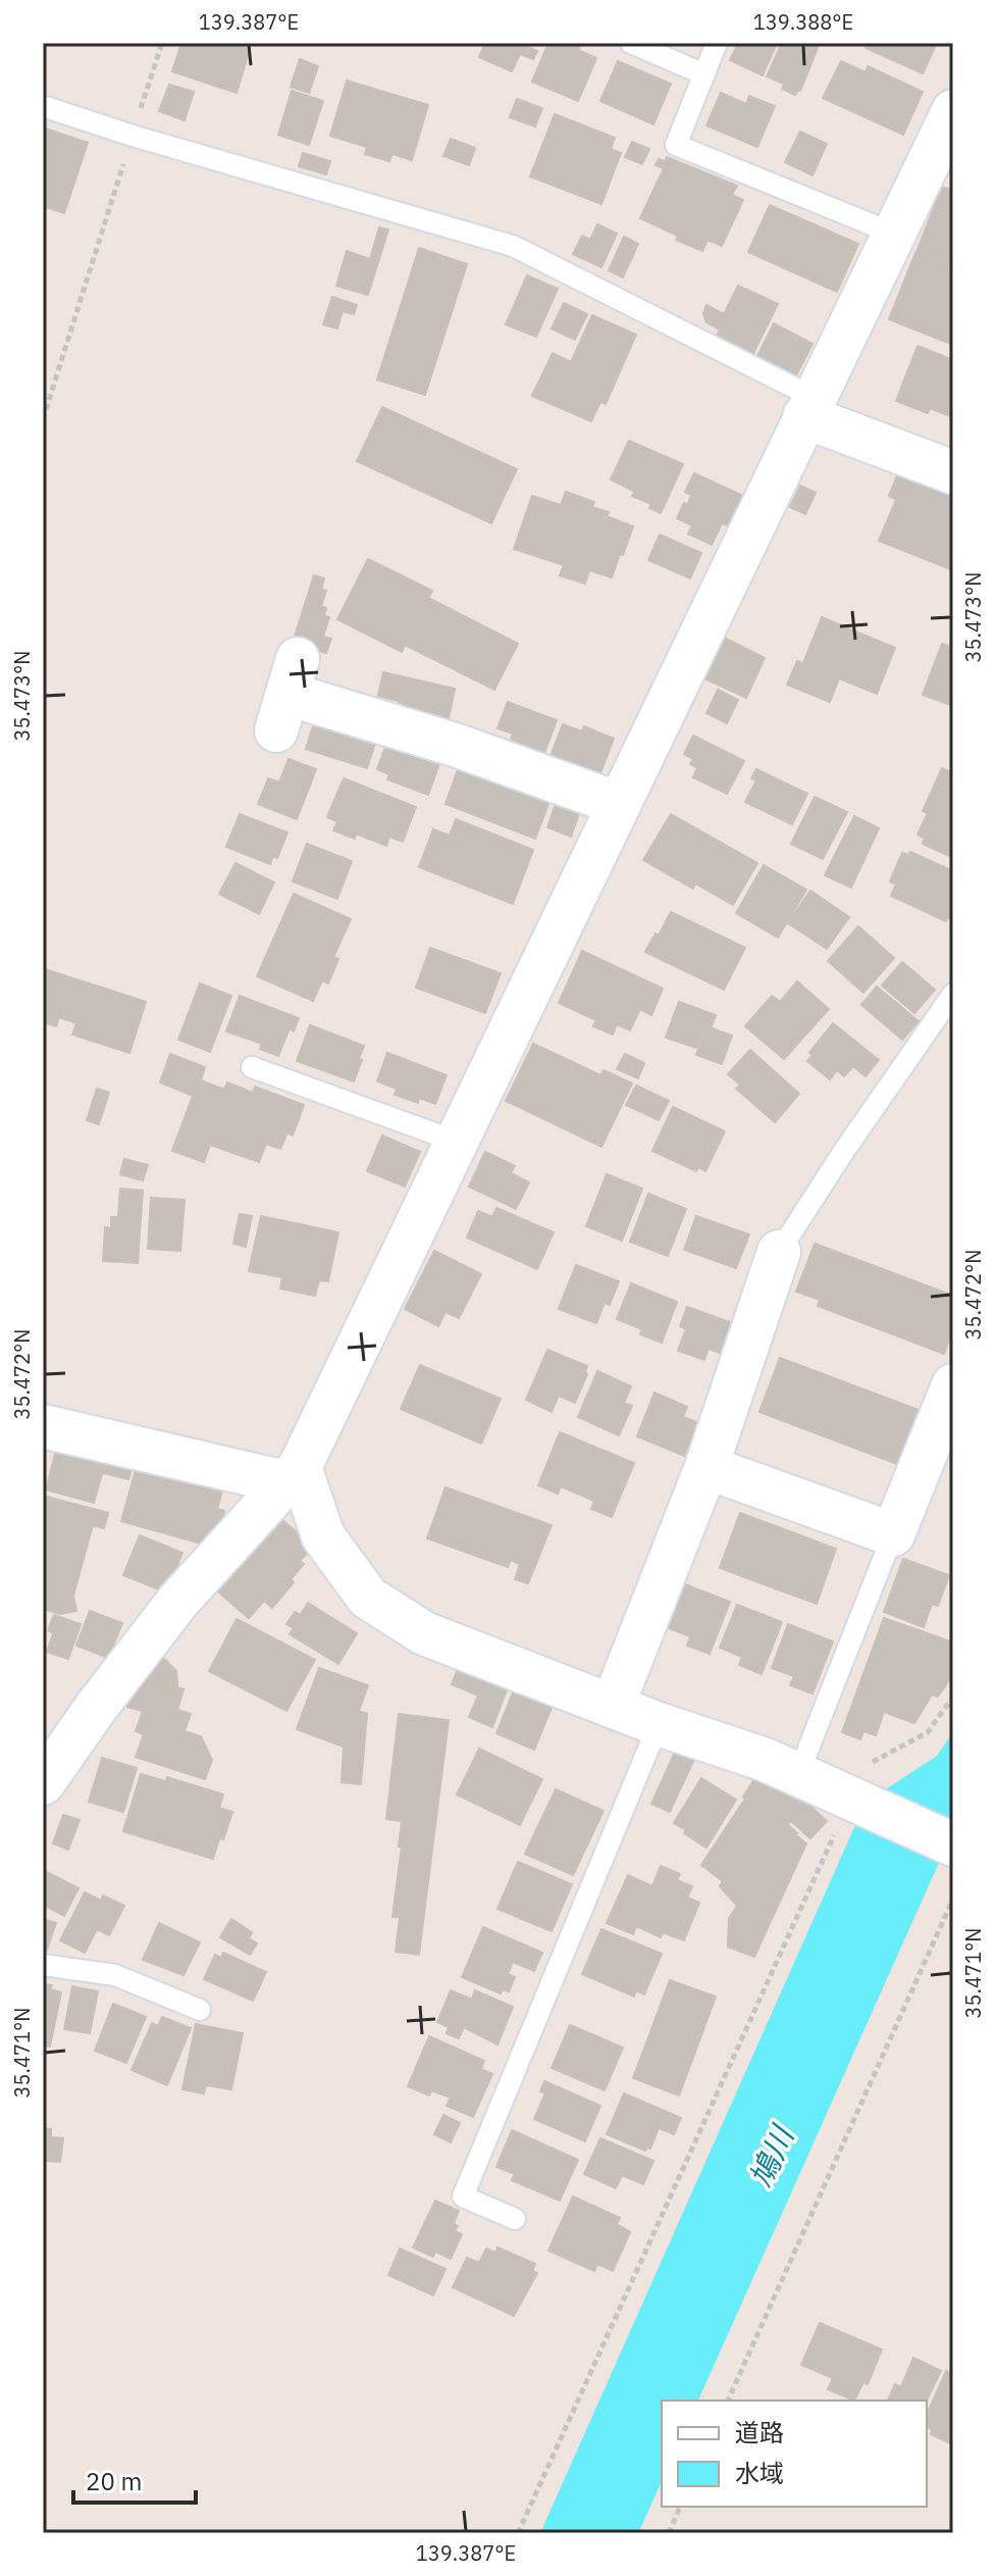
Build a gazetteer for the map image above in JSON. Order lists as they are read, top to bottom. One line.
{"water":["鳩川"],"legend":["道路","水域"],"scale_bar":"20 m","coordinates":["139.387°E","139.388°E","35.473°N","35.472°N","35.471°N"]}
